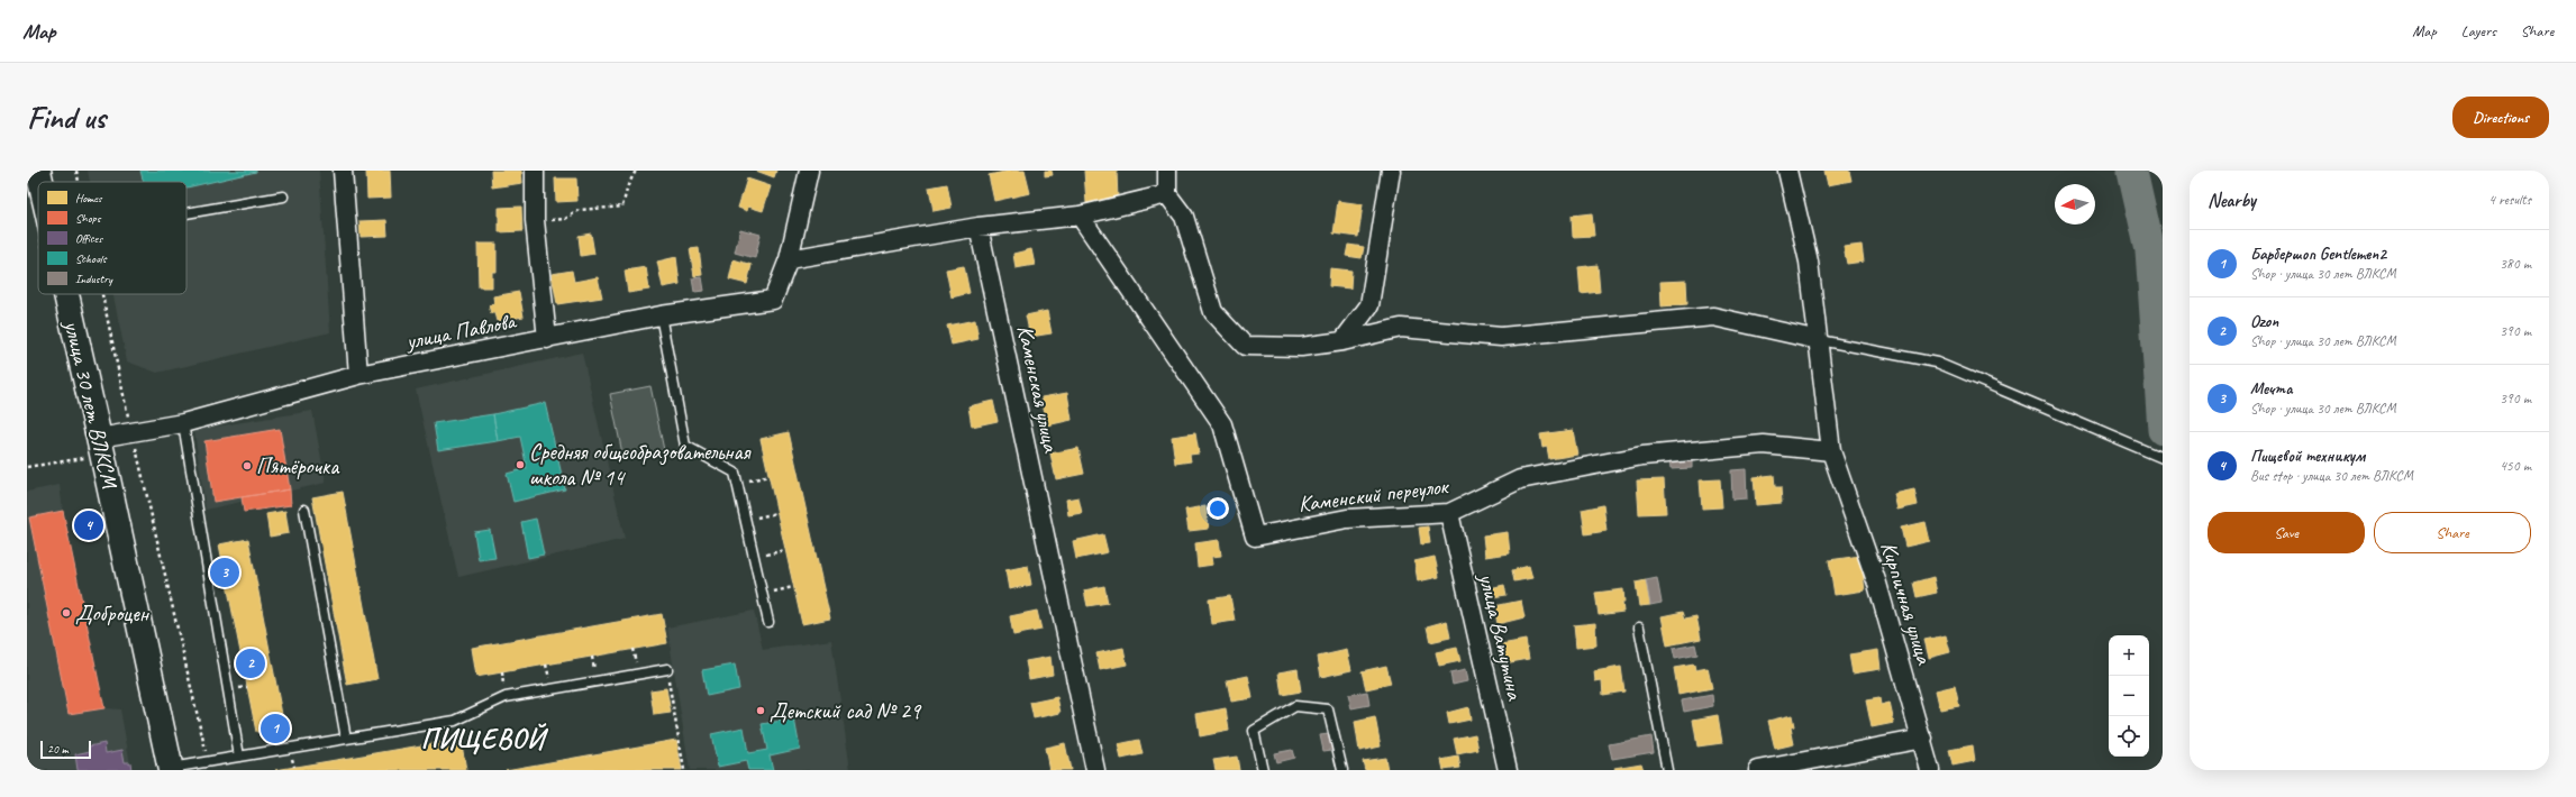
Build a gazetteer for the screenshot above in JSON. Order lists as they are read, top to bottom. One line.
{"streets":{"main road":["улица 30 лет ВЛКСМ"],"street":["улица Павлова","Каменская улица","Каменский переулок","Кирпичная улица","улица Ватутина"]},"crossings":[["улица Павлова","улица 30 лет ВЛКСМ"],["Каменский переулок","Кирпичная улица"],["Каменский переулок","улица Ватутина"]],"districts":["ПИЩЕВОЙ"],"places":["Средняя общеобразовательная школа № 14","Пятёрочка","Доброцен","Детский сад № 29"],"legend":["Homes","Shops","Offices","Schools","Industry"],"scale_bar":"20 m","north":"left","page":{"header":"Map","nav":["Map","Layers","Share"],"buttons":["Directions",["Save","Share"]],"title":"Find us","heading":["Nearby","4 results"],"list":[{"mark":"1","name":"Барбершоп Gentlemen2","note":"Shop · улица 30 лет ВЛКСМ","value":"380 m"},{"mark":"2","name":"Ozon","note":"Shop · улица 30 лет ВЛКСМ","value":"390 m"},{"mark":"3","name":"Мечта","note":"Shop · улица 30 лет ВЛКСМ","value":"390 m"},{"mark":"4","name":"Пищевой техникум","note":"Bus stop · улица 30 лет ВЛКСМ","value":"450 m"}],"pins":["4","3","2","1"],"map_buttons":["+","−"],"scale":"20 m"}}
